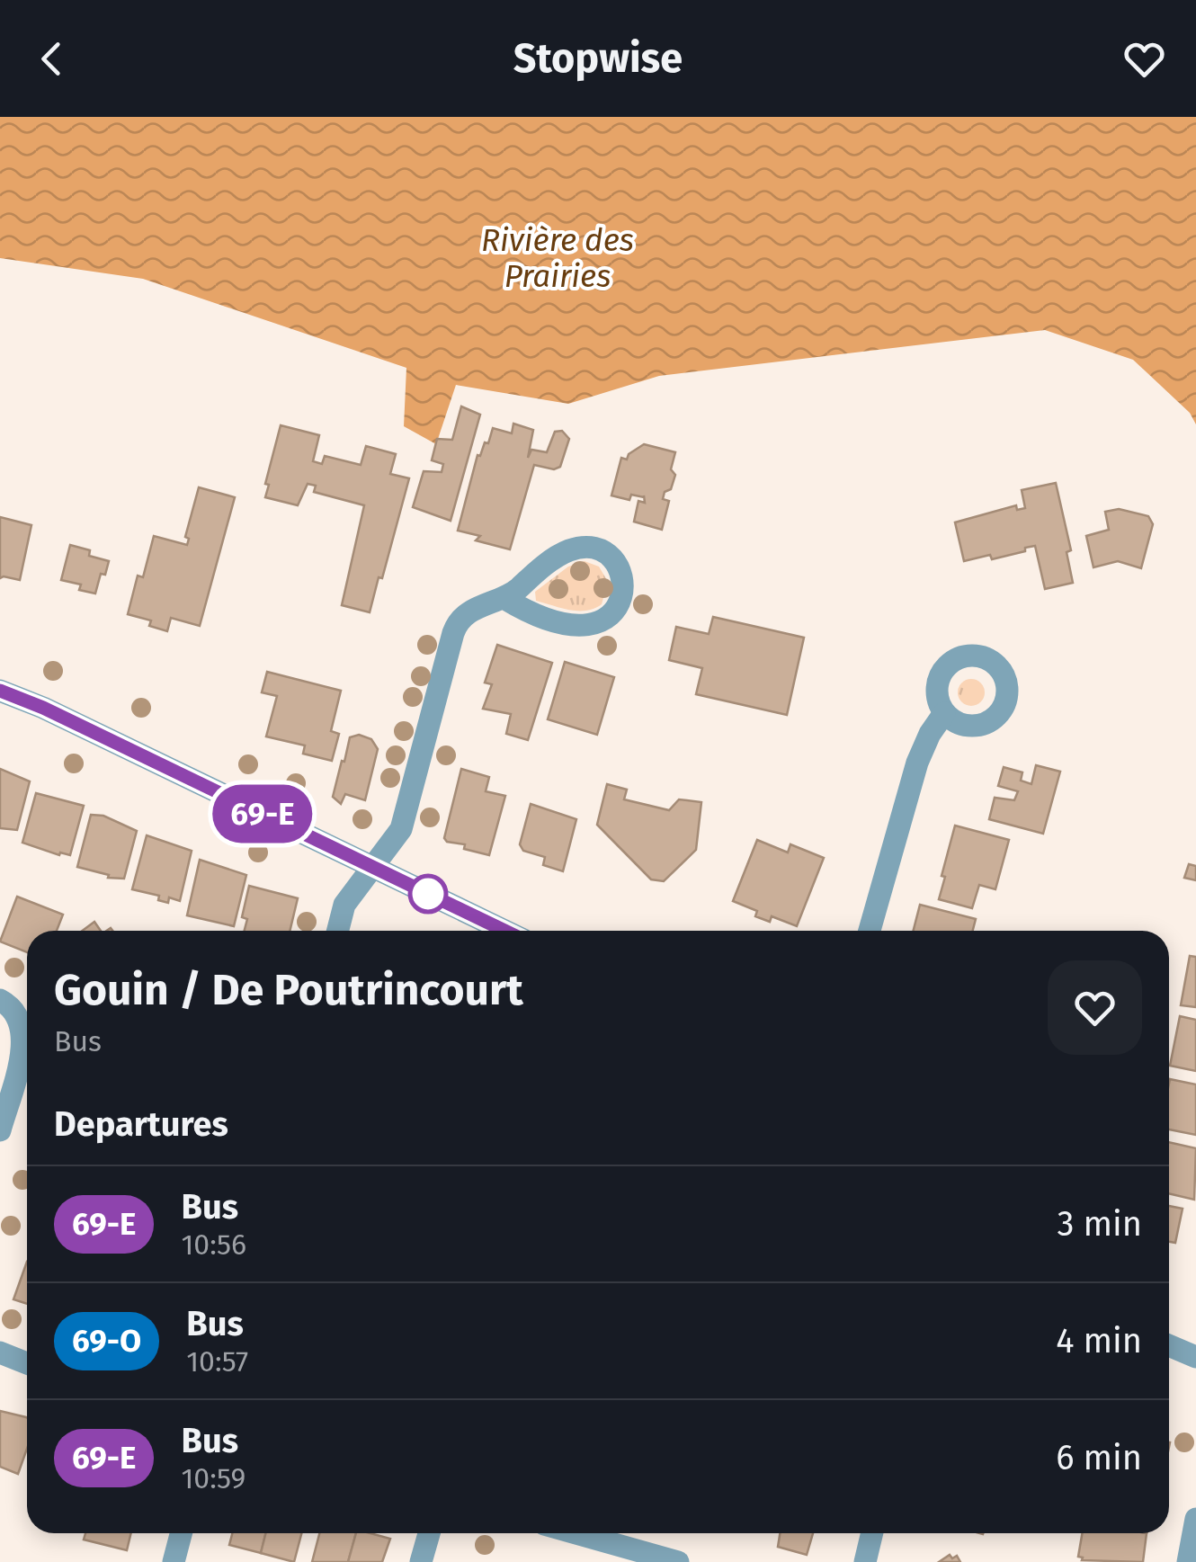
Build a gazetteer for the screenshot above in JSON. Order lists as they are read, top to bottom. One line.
{"water":["Rivière des Prairies"],"lines":["bus line 69-E"],"page":{"header":"Stopwise","on_map":"69-E","heading":[["Gouin / De Poutrincourt","Bus"],"Departures"],"list":[{"mark":"69-E","name":"Bus","note":"10:56","value":"3 min"},{"mark":"69-O","name":"Bus","note":"10:57","value":"4 min"},{"mark":"69-E","name":"Bus","note":"10:59","value":"6 min"}]}}
